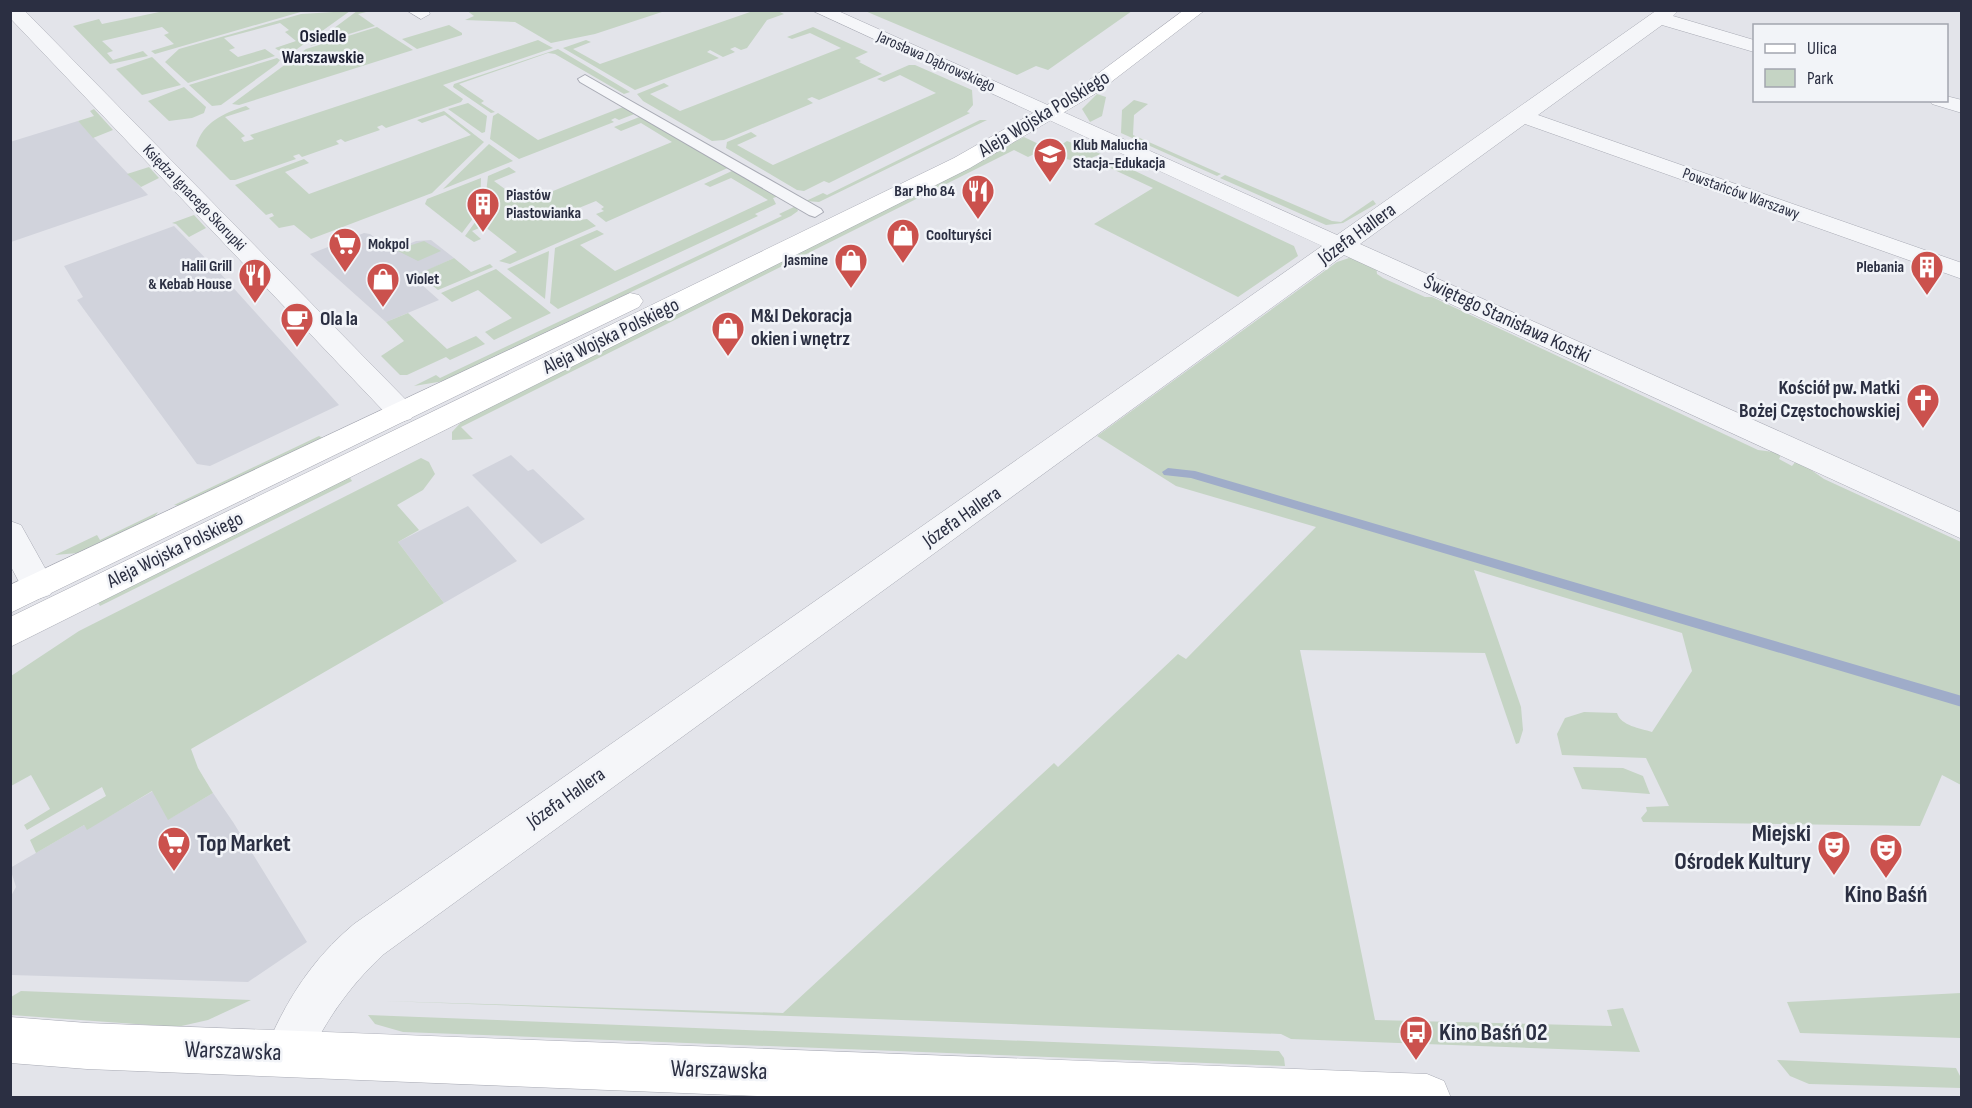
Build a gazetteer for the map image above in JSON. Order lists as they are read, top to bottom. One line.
{"streets":{"street":["Jarosława Dąbrowskiego","Aleja Wojska Polskiego","Powstańców Warszawy","Księdza Ignacego Skorupki","Józefa Hallera","Świętego Stanisława Kostki","Warszawska"]},"crossings":[["Jarosława Dąbrowskiego","Aleja Wojska Polskiego"],["Jarosława Dąbrowskiego","Świętego Stanisława Kostki"],["Aleja Wojska Polskiego","Księdza Ignacego Skorupki"],["Aleja Wojska Polskiego","Świętego Stanisława Kostki"],["Powstańców Warszawy","Józefa Hallera"],["Józefa Hallera","Świętego Stanisława Kostki"],["Józefa Hallera","Warszawska"]],"districts":["Osiedle Warszawskie"],"places":{"school or university":["Klub Malucha Stacja-Edukacja"],"restaurant":["Bar Pho 84","Halil Grill & Kebab House"],"building":["Piastów Piastowianka","Plebania"],"shop":["Coolturyści","Jasmine","Violet","M&I Dekoracja okien i wnętrz"],"supermarket":["Mokpol","Top Market"],"cafe":["Ola la"],"church":["Kościół pw. Matki Bożej Częstochowskiej"],"theatre":["Miejski Ośrodek Kultury","Kino Baśń"],"bus stop":["Kino Baśń 02"]},"legend":["Ulica","Park"]}
